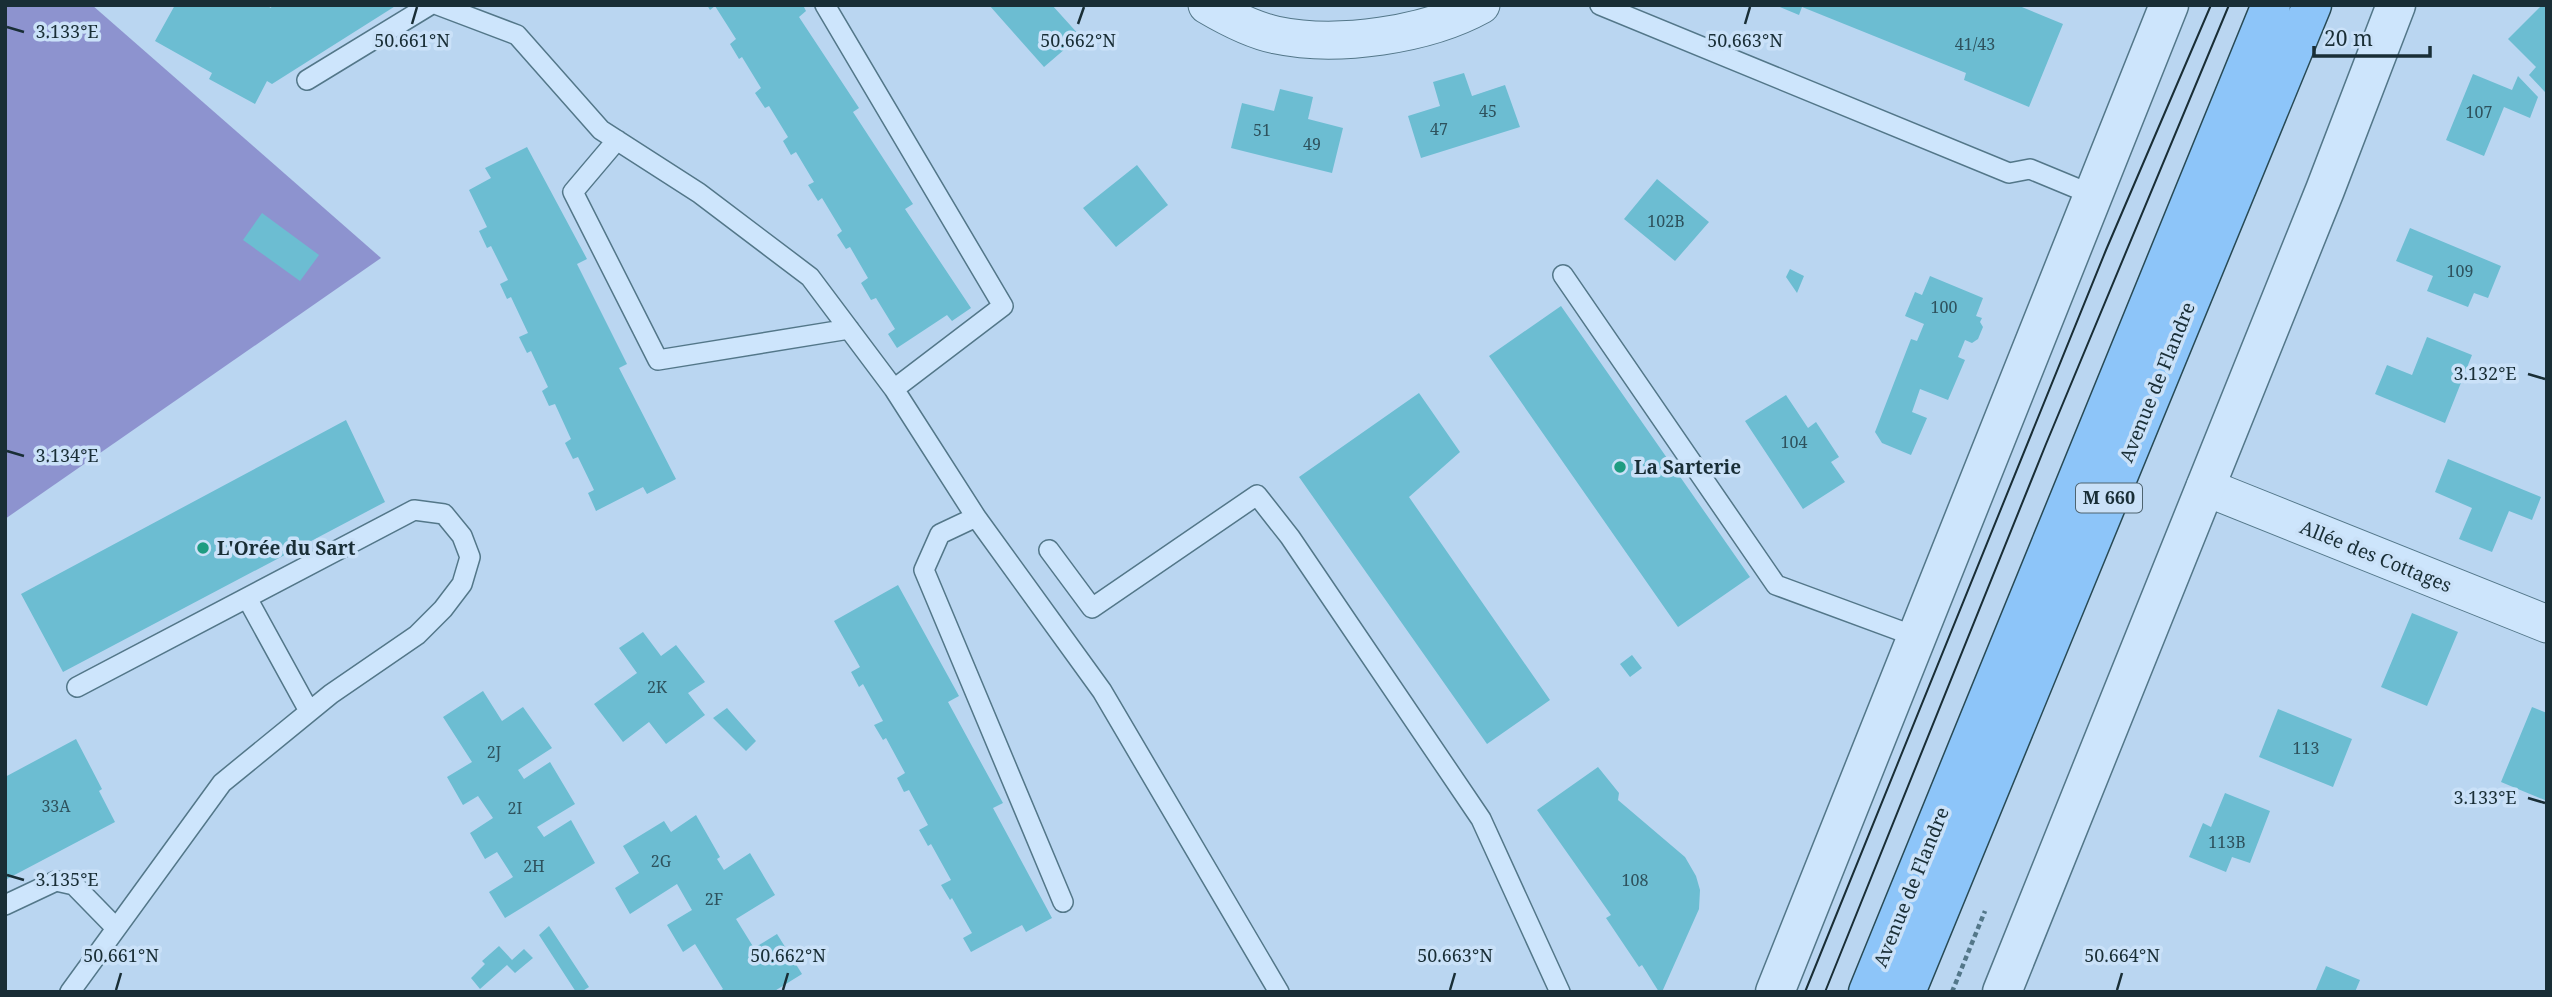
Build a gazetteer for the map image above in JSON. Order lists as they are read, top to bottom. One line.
{"streets":{"main road":["Avenue de Flandre","M 660"],"street":["Allée des Cottages"]},"places":["La Sarterie","L'Orée du Sart"],"house_numbers":["41/43","45","107","47","51","49","102B","109","100","104","2K","113","2J","33A","2I","113B","2G","2H","108","2F"],"scale_bar":"20 m","coordinates":["3.133°E","50.661°N","50.662°N","50.663°N","3.132°E","3.134°E","3.135°E","50.664°N"]}
